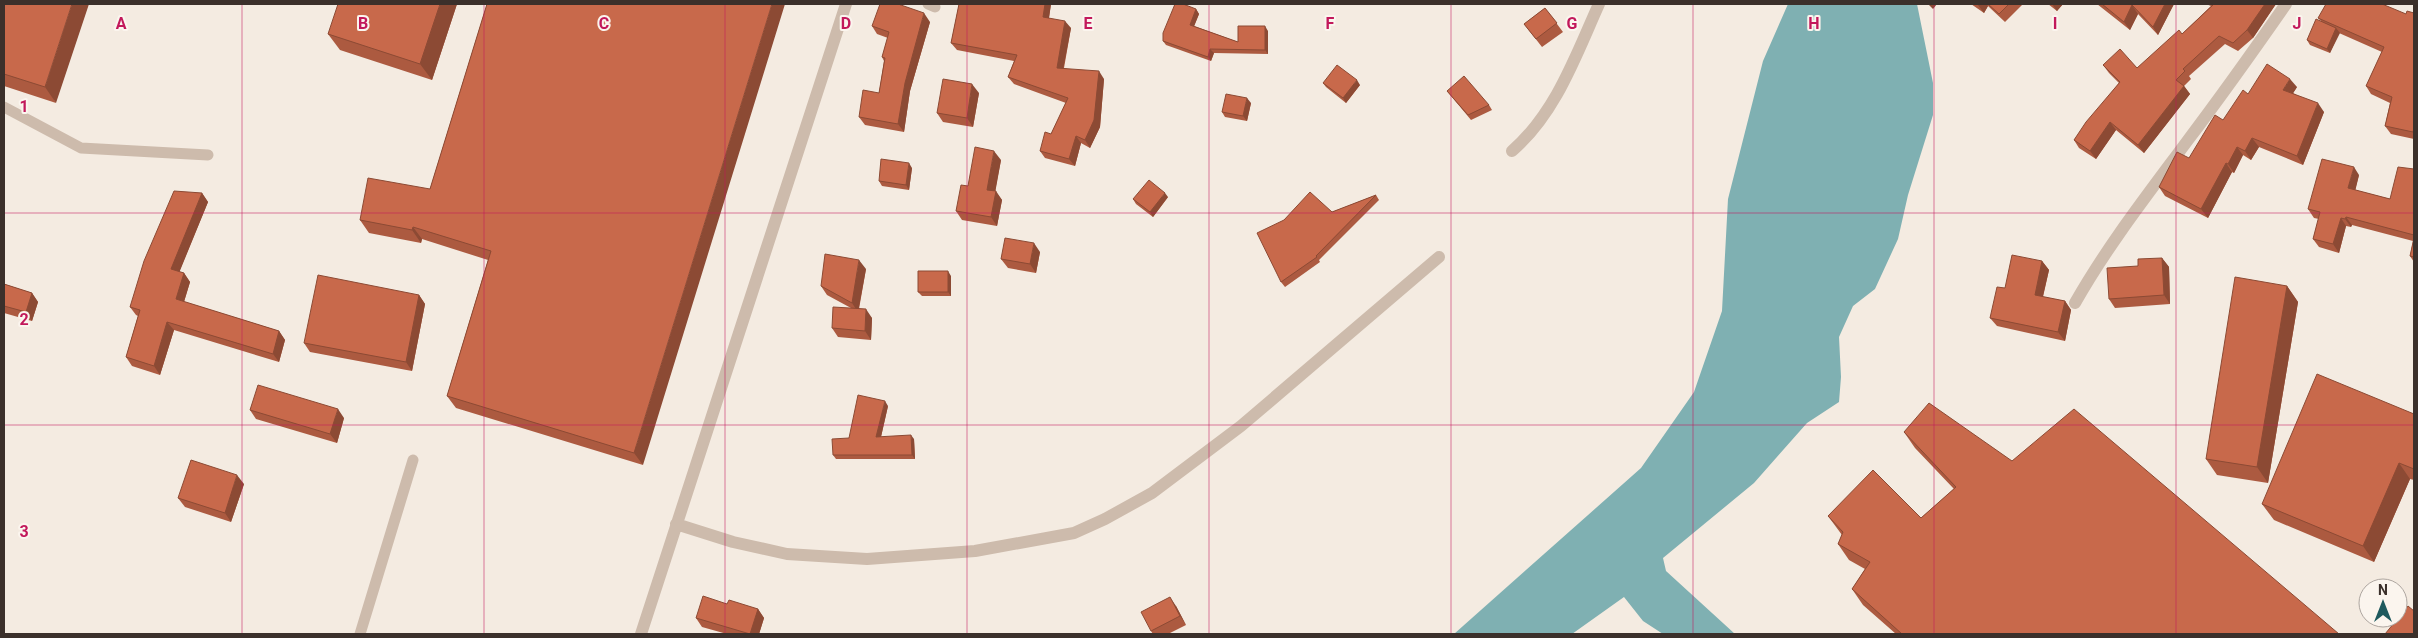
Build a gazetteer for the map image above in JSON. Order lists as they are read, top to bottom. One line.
{"north":"top","grid":{"columns":["A","B","C","D","E","F","G","H","I","J"],"rows":["1","2","3"]}}
